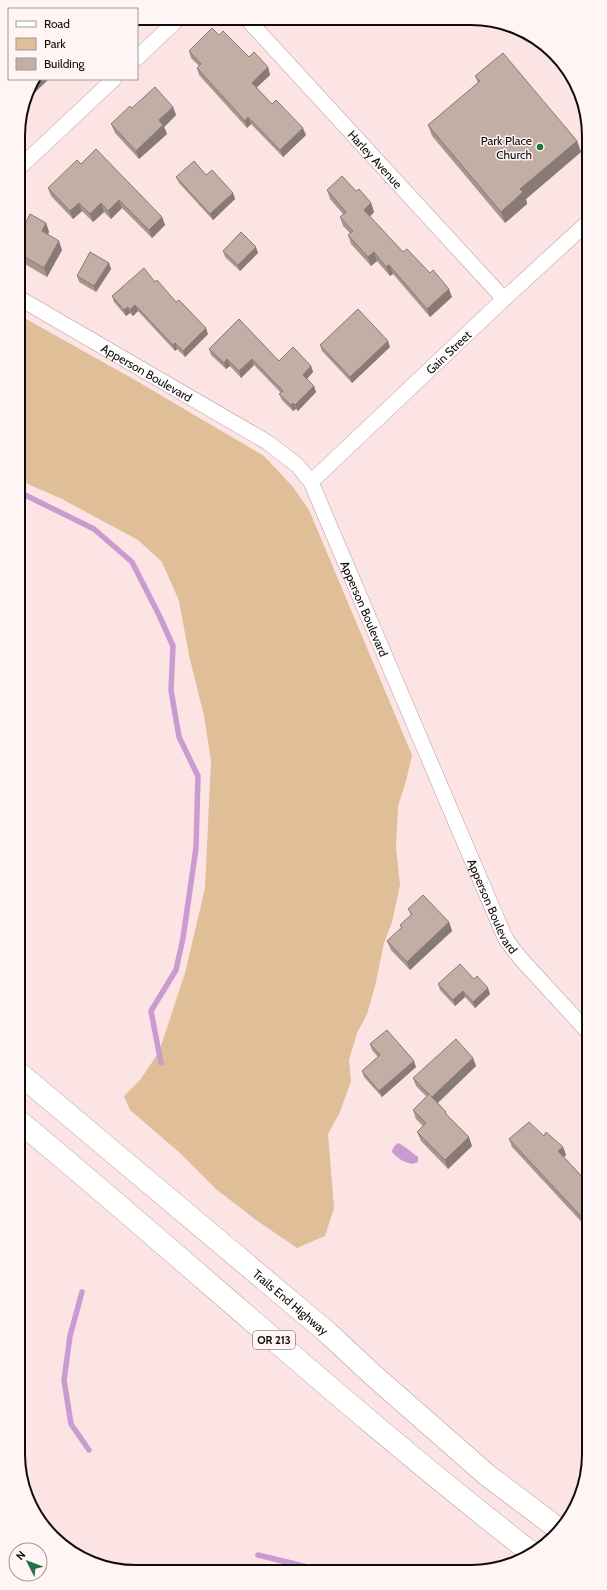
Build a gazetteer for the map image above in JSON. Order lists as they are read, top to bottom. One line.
{"streets":{"highway":["Trails End Highway","OR 213"],"street":["Harley Avenue","Gain Street","Apperson Boulevard"]},"crossings":[["Harley Avenue","Gain Street"],["Gain Street","Apperson Boulevard"]],"places":["Park Place Church"],"legend":["Road","Park","Building"],"north":"top left"}
